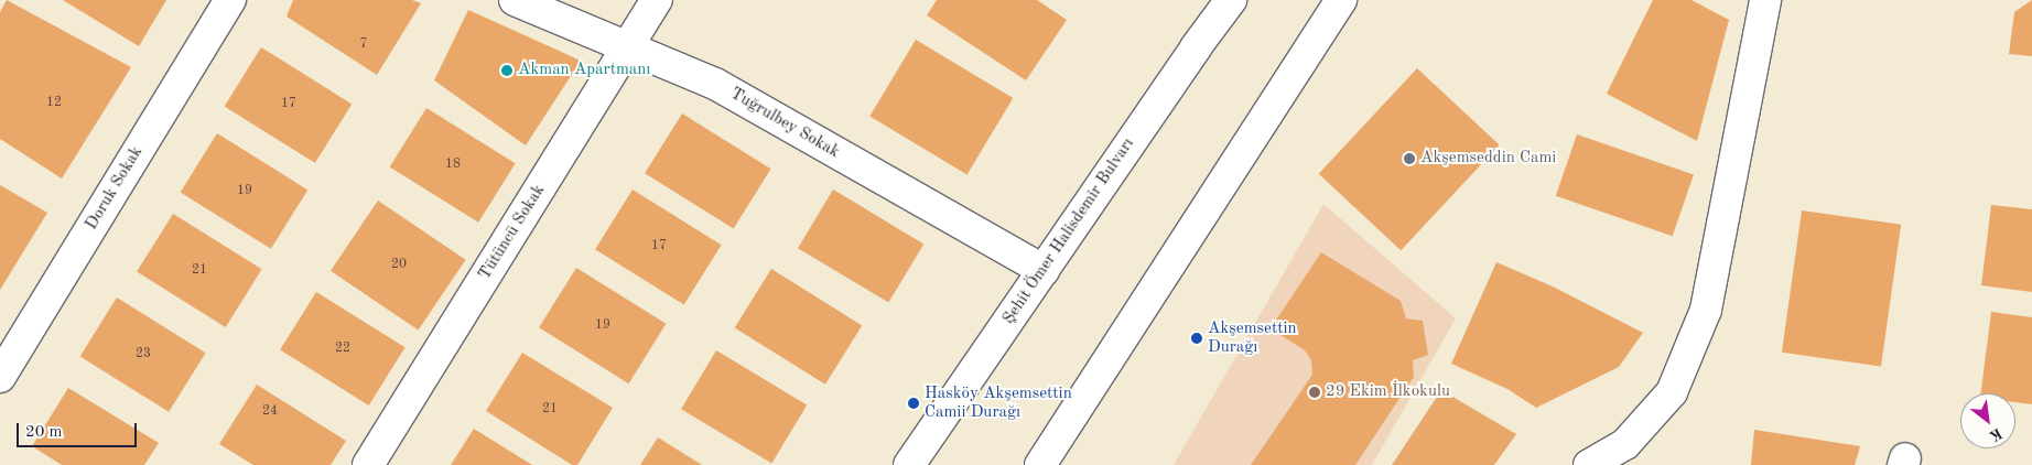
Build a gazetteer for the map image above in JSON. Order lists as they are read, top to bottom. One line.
{"streets":{"main road":["Tuğrulbey Sokak","Doruk Sokak","Şehit Ömer Halisdemir Bulvarı","Tütüncü Sokak"]},"crossings":[["Tuğrulbey Sokak","Şehit Ömer Halisdemir Bulvarı"],["Tuğrulbey Sokak","Tütüncü Sokak"]],"places":["Akman Apartmanı","Akşemseddin Cami","Akşemsettin Durağı","29 Ekim İlkokulu","Hasköy Akşemsettin Camii Durağı"],"house_numbers":["7","12","17","18","19","17","20","21","19","22","23","21","24"],"scale_bar":"20 m","north":"bottom right"}
